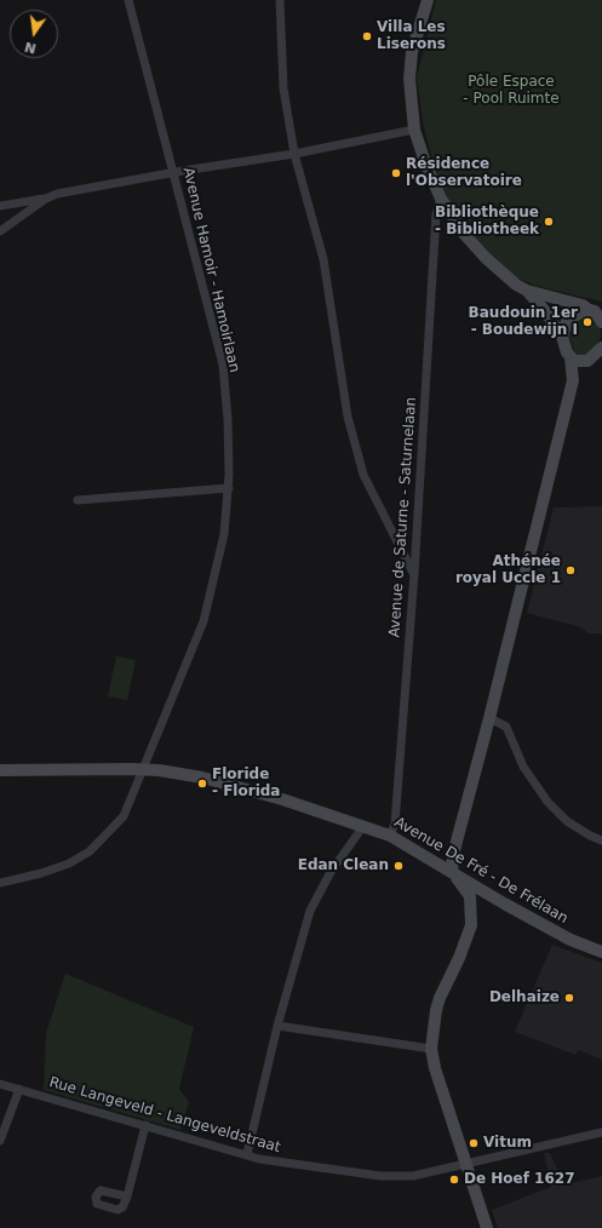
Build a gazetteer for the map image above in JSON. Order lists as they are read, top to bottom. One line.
{"streets":{"street":["Avenue Hamoir - Hamoirlaan","Avenue de Saturne - Saturnelaan","Avenue De Fré - De Frélaan","Rue Langeveld - Langeveldstraat"]},"crossings":[["Avenue Hamoir - Hamoirlaan","Avenue De Fré - De Frélaan"],["Avenue de Saturne - Saturnelaan","Avenue De Fré - De Frélaan"]],"parks":["Pôle Espace - Pool Ruimte"],"places":["Villa Les Liserons","Résidence l'Observatoire","Bibliothèque - Bibliotheek","Baudouin 1er - Boudewijn Ⅰ","Athénée royal Uccle 1","Floride - Florida","Edan Clean","Delhaize","Vitum","De Hoef 1627"],"north":"bottom"}
